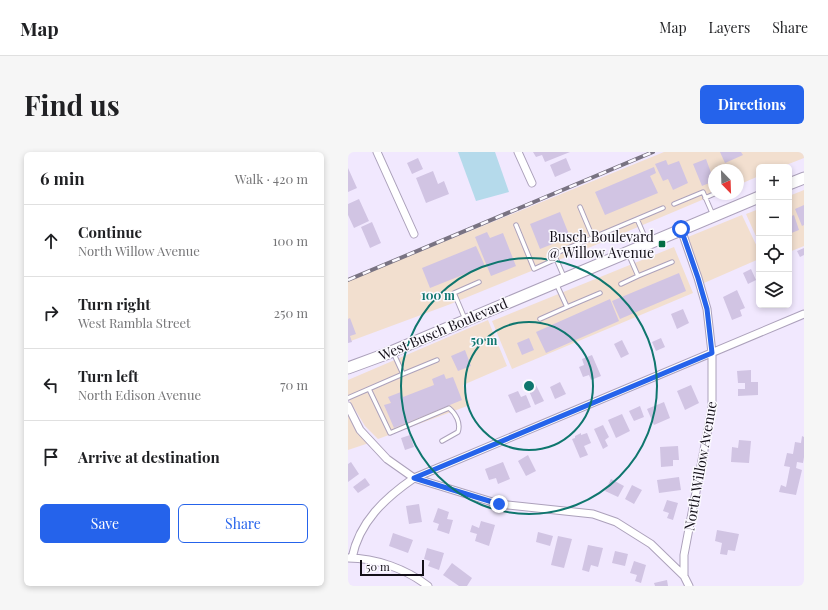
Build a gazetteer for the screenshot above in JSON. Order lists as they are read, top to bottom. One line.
{"streets":{"main road":["West Busch Boulevard"],"street":["North Willow Avenue"]},"crossings":[["West Busch Boulevard","North Willow Avenue"]],"places":{"transit":["Busch Boulevard @ Willow Avenue"]},"scale_bar":"50 m","north":"bottom right","page":{"header":"Map","nav":["Map","Layers","Share"],"buttons":["Directions",["Save","Share"]],"title":"Find us","heading":["6 min","Walk · 420 m"],"map_buttons":["+","−"],"list":[["Continue","North Willow Avenue","100 m"],["Turn right","West Rambla Street","250 m"],["Turn left","North Edison Avenue","70 m"],"Arrive at destination"],"scale":"50 m"},"rings":["100 m","50 m"]}
